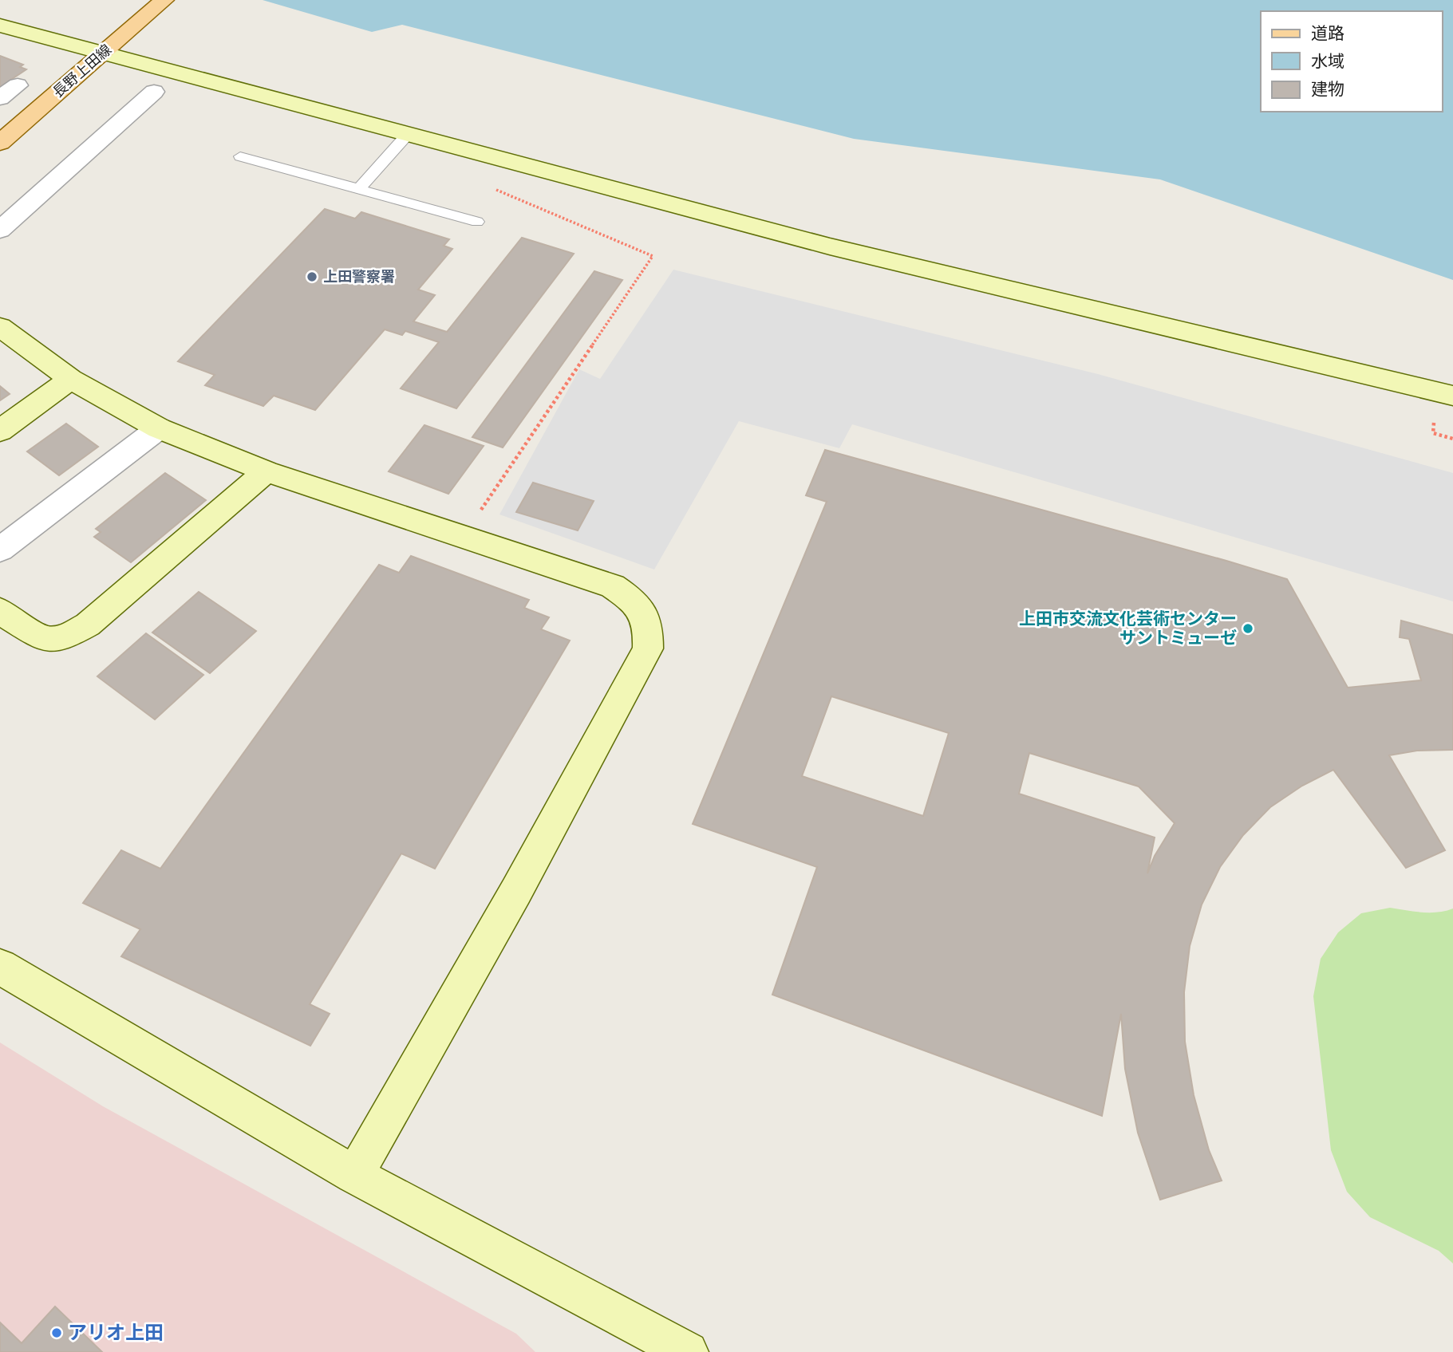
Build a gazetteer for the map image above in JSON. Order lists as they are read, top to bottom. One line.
{"streets":{"main road":["長野上田線"]},"places":["上田警察署","上田市交流文化芸術センター サントミューゼ","アリオ上田"],"legend":["道路","水域","建物"]}
